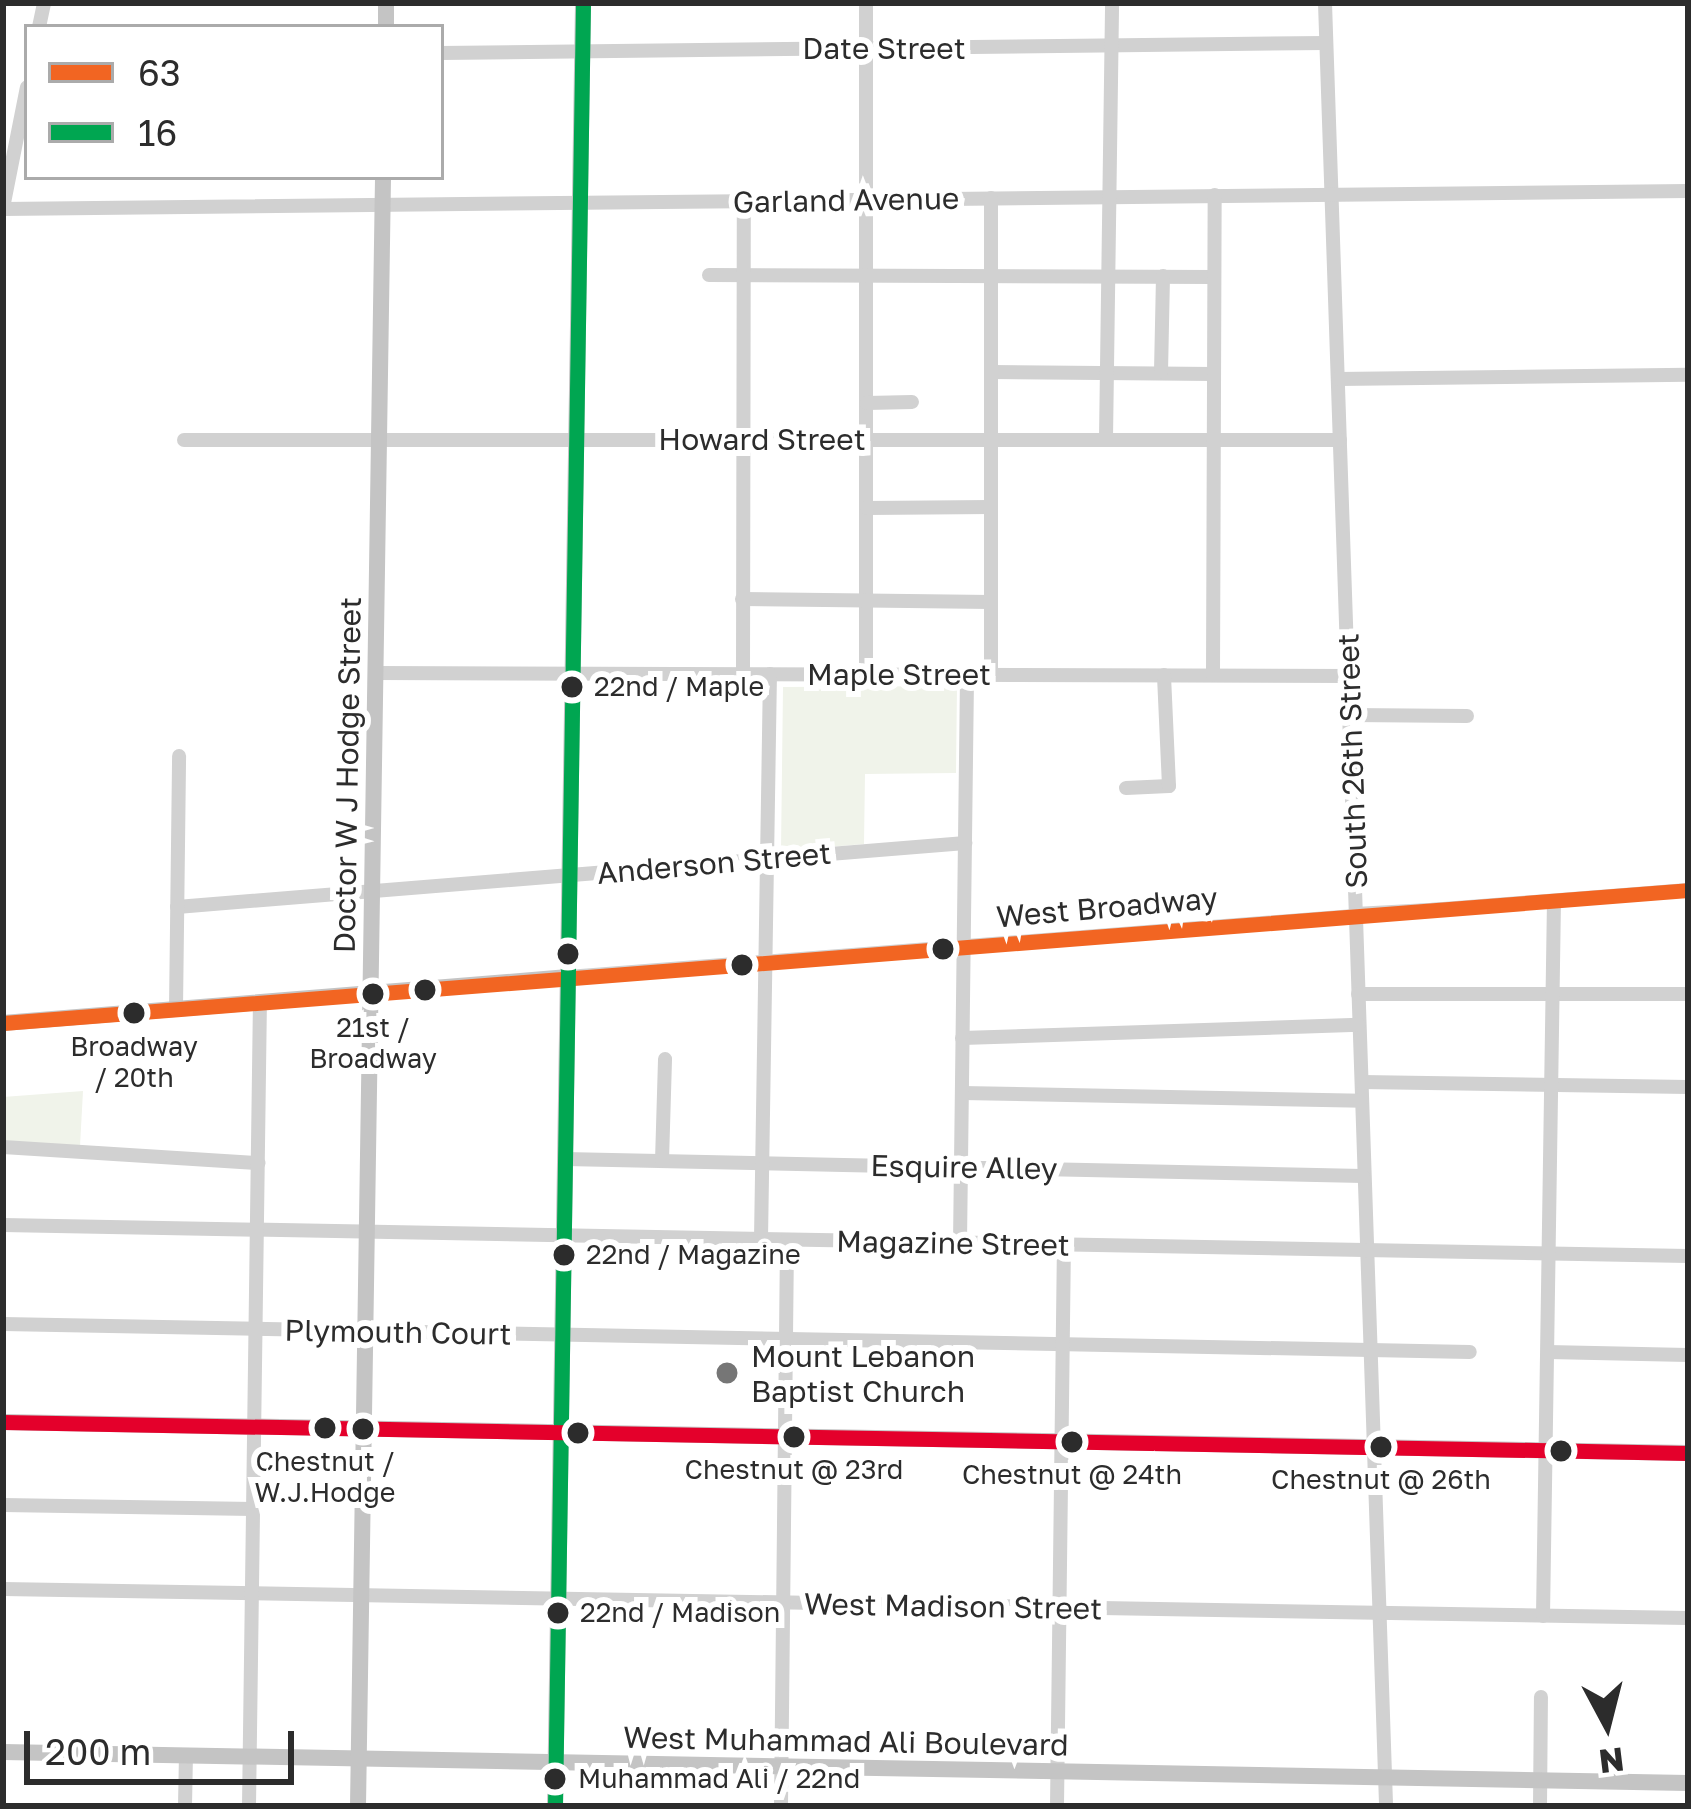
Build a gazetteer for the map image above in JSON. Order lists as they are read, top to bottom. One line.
{"streets":{"main road":["Doctor W J Hodge Street","West Broadway","West Muhammad Ali Boulevard"],"street":["Date Street","Garland Avenue","Howard Street","Maple Street","South 26th Street","Anderson Street","Esquire Alley","Magazine Street","Plymouth Court","West Madison Street"]},"crossings":[["Date Street","South 26th Street"],["Garland Avenue","South 26th Street"],["Garland Avenue","Doctor W J Hodge Street"],["Howard Street","South 26th Street"],["Howard Street","Doctor W J Hodge Street"],["Maple Street","South 26th Street"],["Maple Street","Doctor W J Hodge Street"],["South 26th Street","West Broadway"],["South 26th Street","Esquire Alley"],["South 26th Street","Magazine Street"],["South 26th Street","Plymouth Court"],["South 26th Street","West Madison Street"],["South 26th Street","West Muhammad Ali Boulevard"],["Doctor W J Hodge Street","Anderson Street"],["Doctor W J Hodge Street","West Broadway"],["Doctor W J Hodge Street","Magazine Street"],["Doctor W J Hodge Street","Plymouth Court"],["Doctor W J Hodge Street","West Madison Street"],["Doctor W J Hodge Street","West Muhammad Ali Boulevard"]],"places":["22nd / Maple","21st / Broadway","Broadway / 20th","22nd / Magazine","Mount Lebanon Baptist Church","Chestnut / W.J.Hodge","Chestnut @ 23rd","Chestnut @ 24th","Chestnut @ 26th","22nd / Madison","Muhammad Ali / 22nd"],"lines":["transit line 16","transit line 63"],"legend":["63","16"],"scale_bar":"200 m","north":"bottom"}
